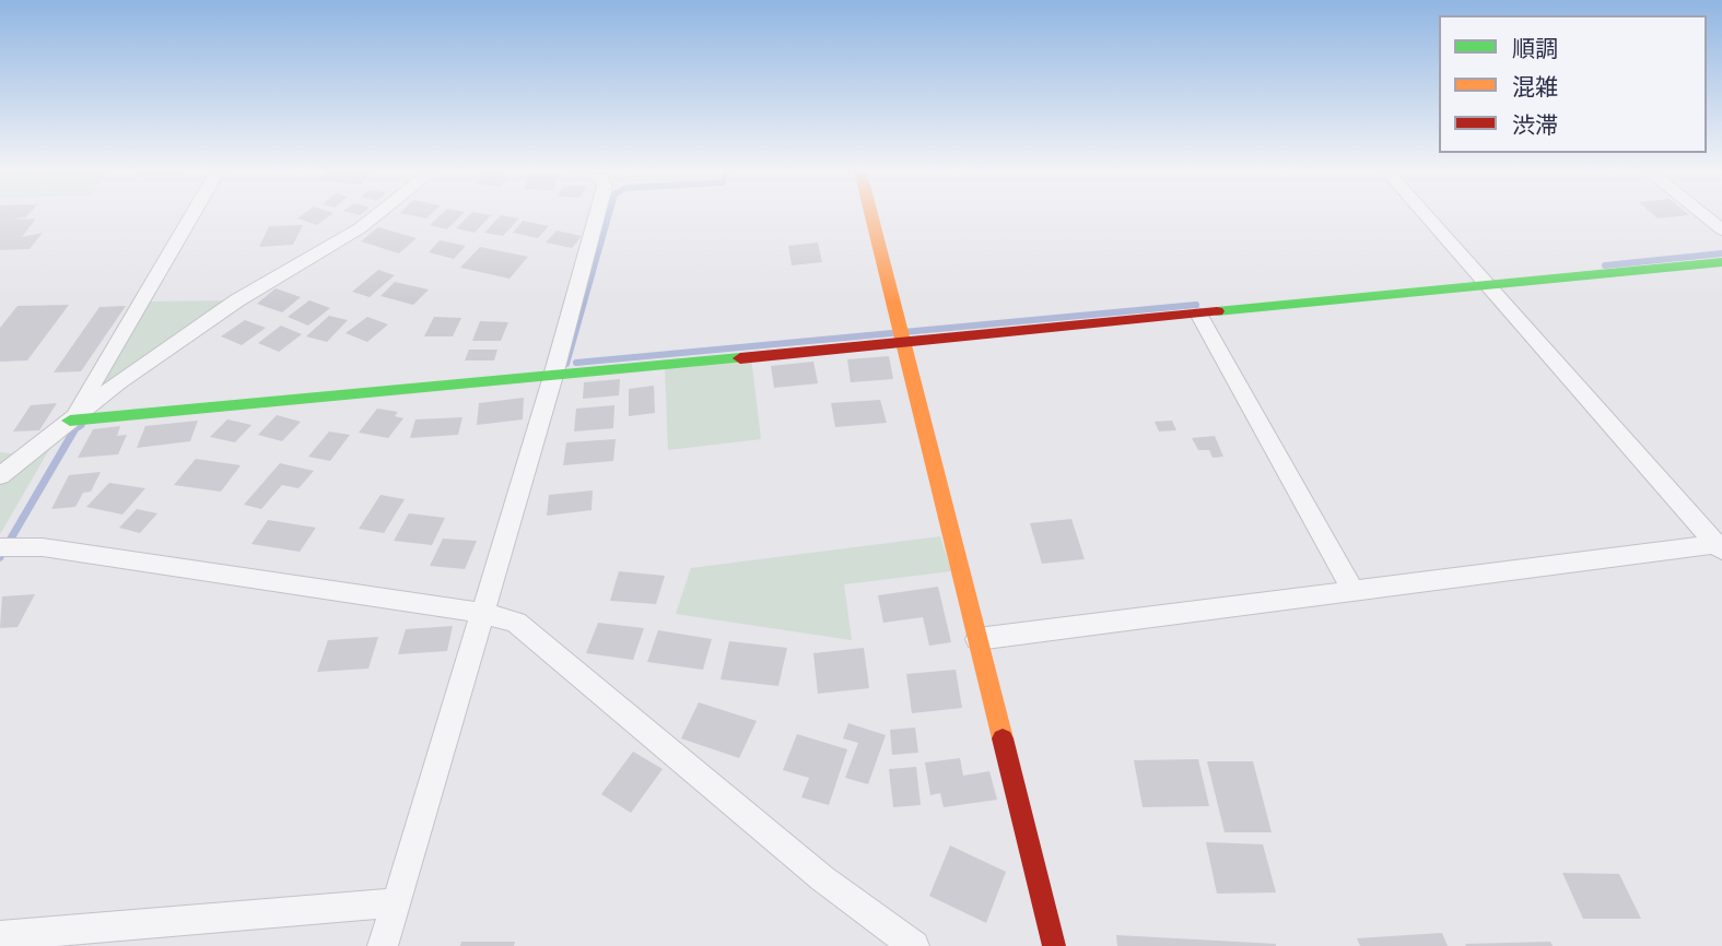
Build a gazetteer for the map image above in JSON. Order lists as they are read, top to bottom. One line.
{"legend":["順調","混雑","渋滞"]}
